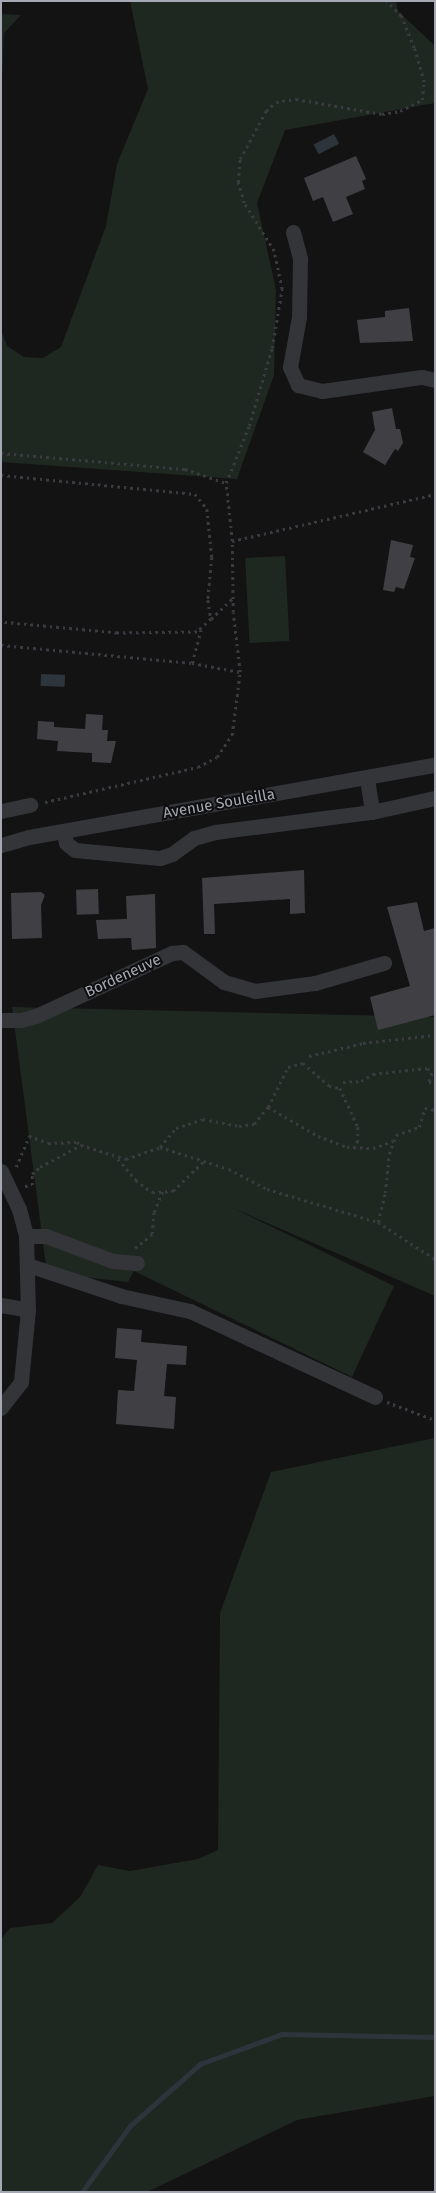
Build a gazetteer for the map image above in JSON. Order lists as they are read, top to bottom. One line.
{"streets":{"street":["Avenue Souleilla","Bordeneuve"]}}
